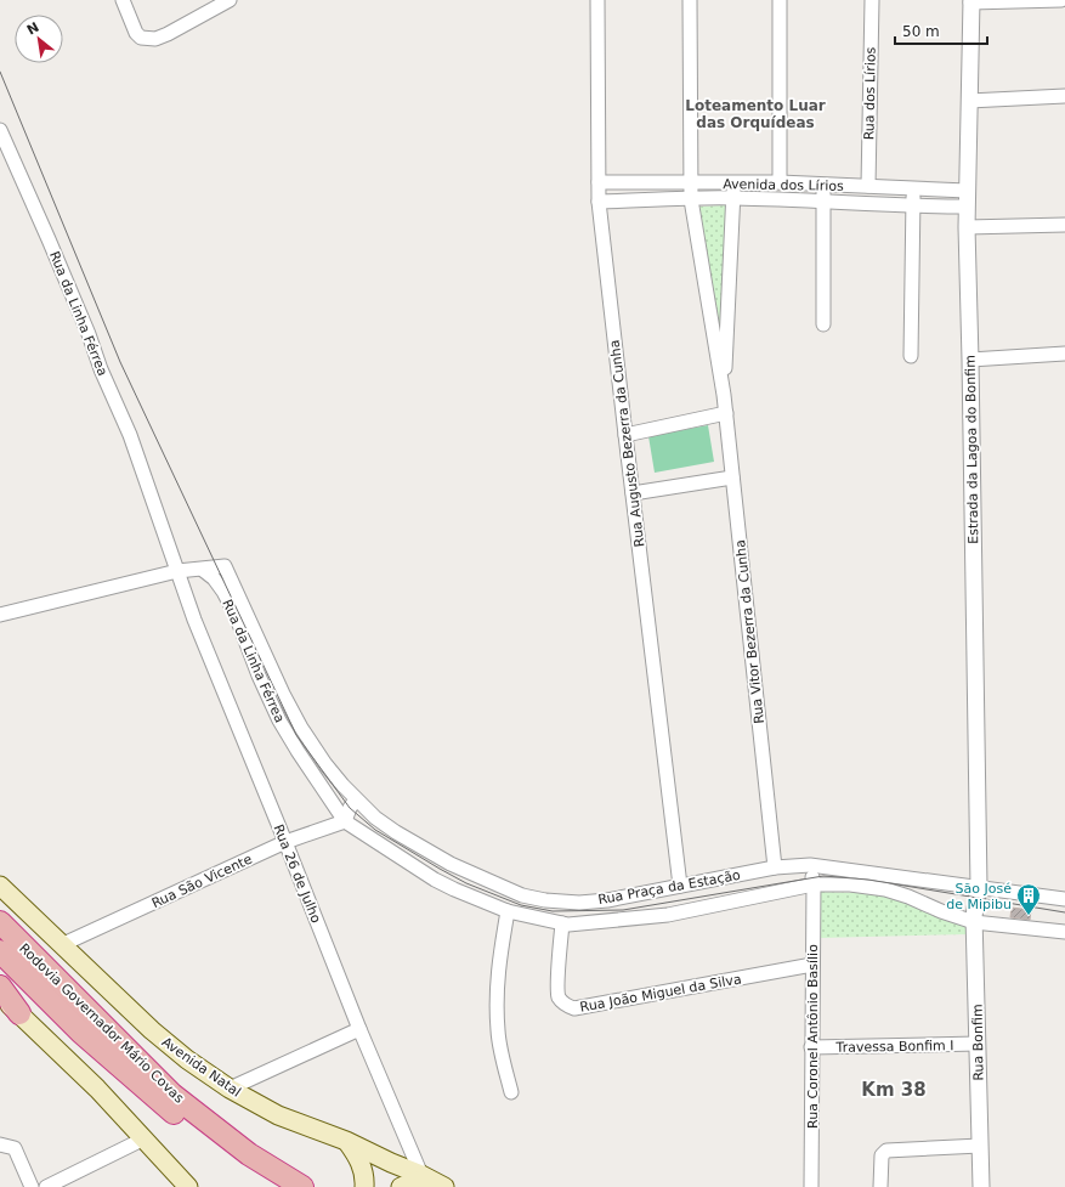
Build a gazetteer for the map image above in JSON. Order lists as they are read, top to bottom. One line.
{"streets":{"highway":["Rodovia Governador Mário Covas"],"main road":["Avenida Natal"],"street":["Rua dos Lírios","Avenida dos Lírios","Rua da Linha Férrea","Rua Augusto Bezerra da Cunha","Estrada da Lagoa do Bonfim","Rua Vitor Bezerra da Cunha","Rua 26 de Julho","Rua São Vicente","Rua Praça da Estação","Rua João Miguel da Silva","Rua Coronel Antônio Basílio","Rua Bonfim","Travessa Bonfim I"]},"crossings":[["Rua dos Lírios","Avenida dos Lírios"],["Avenida dos Lírios","Rua Augusto Bezerra da Cunha"],["Avenida dos Lírios","Estrada da Lagoa do Bonfim"],["Avenida dos Lírios","Rua Vitor Bezerra da Cunha"],["Rua da Linha Férrea","Rua 26 de Julho"],["Rua da Linha Férrea","Rua São Vicente"],["Rua da Linha Férrea","Rua Praça da Estação"],["Rua da Linha Férrea","Rua João Miguel da Silva"],["Rua Augusto Bezerra da Cunha","Rua Praça da Estação"],["Estrada da Lagoa do Bonfim","Rua Praça da Estação"],["Estrada da Lagoa do Bonfim","Rua Bonfim"],["Rua Vitor Bezerra da Cunha","Rua Praça da Estação"],["Rua 26 de Julho","Rua São Vicente"],["Rua 26 de Julho","Avenida Natal"],["Rua São Vicente","Avenida Natal"],["Rua Praça da Estação","Rua João Miguel da Silva"],["Rua Praça da Estação","Rua Coronel Antônio Basílio"],["Rua Praça da Estação","Rua Bonfim"],["Rua João Miguel da Silva","Rua Coronel Antônio Basílio"],["Rua Coronel Antônio Basílio","Travessa Bonfim I"],["Rua Bonfim","Travessa Bonfim I"]],"districts":["Loteamento Luar das Orquídeas","Km 38"],"places":{"building":["São José de Mipibu"]},"scale_bar":"50 m","north":"top left"}
